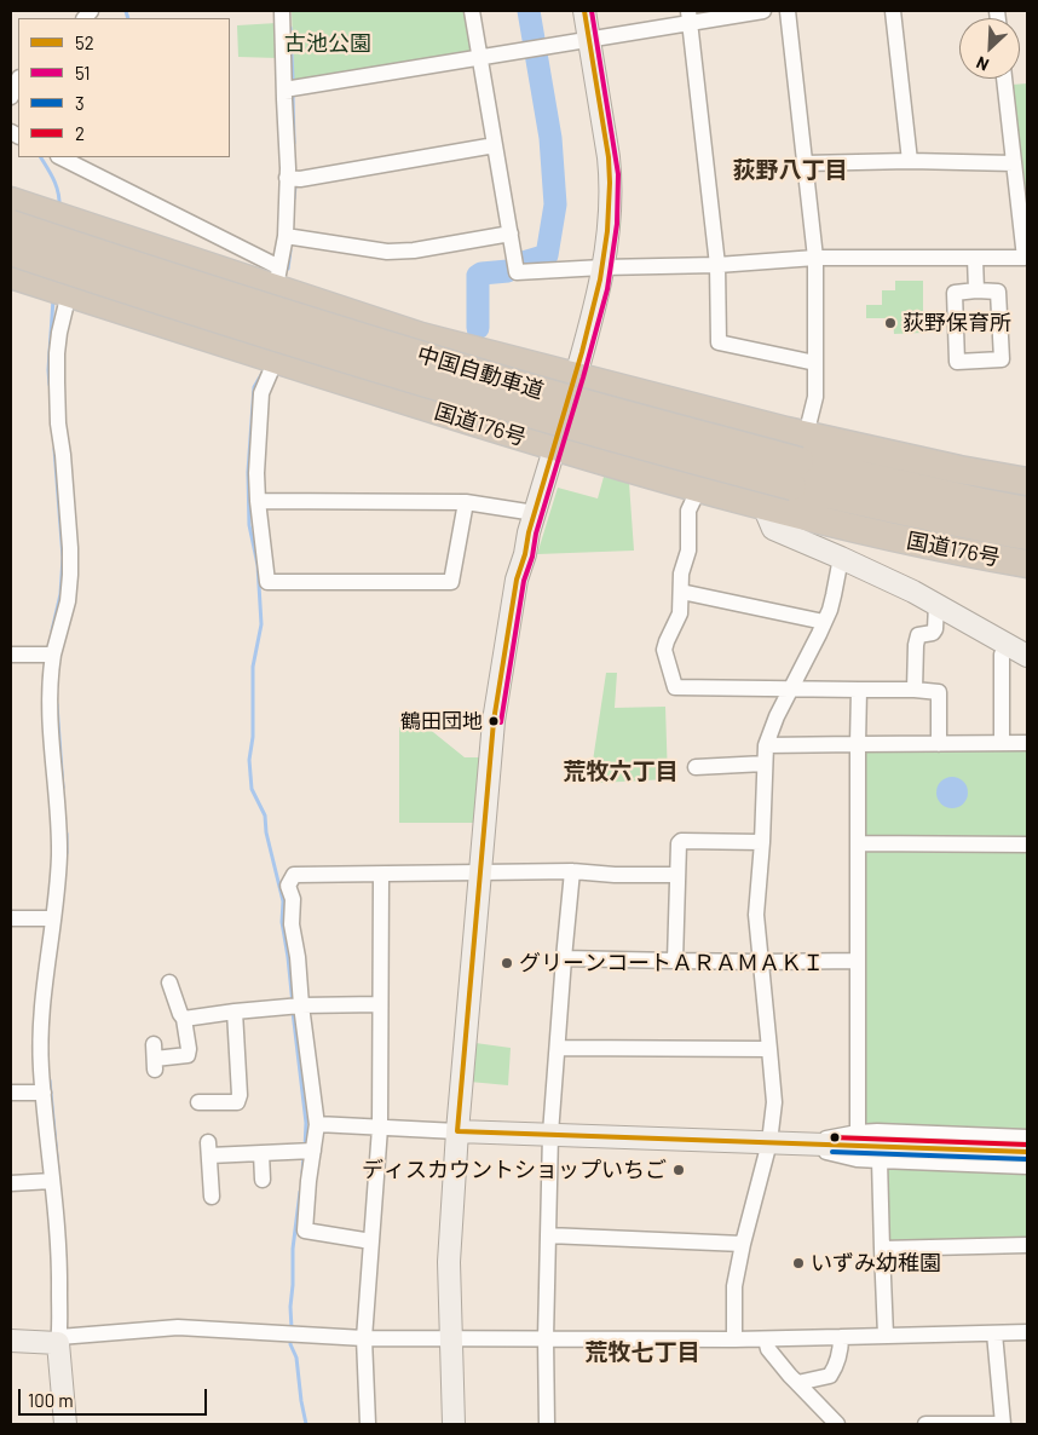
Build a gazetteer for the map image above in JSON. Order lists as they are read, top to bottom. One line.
{"streets":{"highway":["中国自動車道","国道176号"]},"districts":["荻野八丁目","荒牧六丁目","荒牧七丁目"],"parks":["古池公園"],"places":["荻野保育所","鶴田団地","グリーンコートＡＲＡＭＡＫＩ","ディスカウントショップいちご","いずみ幼稚園"],"lines":["transit line 52","transit line 51","transit line 2","transit line 3"],"legend":["52","51","3","2"],"scale_bar":"100 m","north":"bottom left"}
